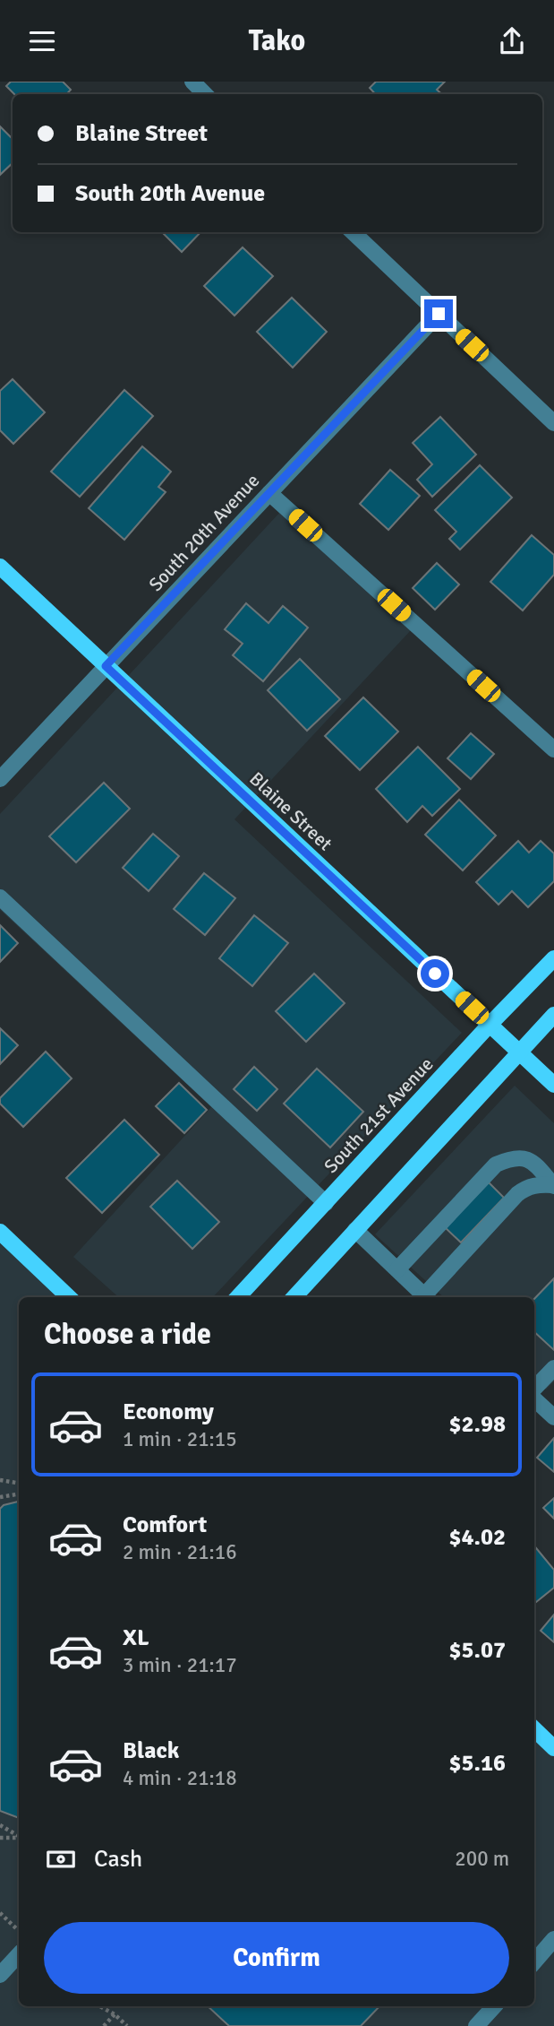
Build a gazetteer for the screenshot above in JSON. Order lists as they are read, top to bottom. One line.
{"streets":{"main road":["Blaine Street","South 21st Avenue"],"street":["South 20th Avenue"]},"crossings":[["South 20th Avenue","Blaine Street"],["Blaine Street","South 21st Avenue"]],"page":{"header":"Tako","banner":["Blaine Street","South 20th Avenue"],"heading":"Choose a ride","list":[{"name":"Economy","note":"1 min · 21:15","value":"$2.98"},{"name":"Comfort","note":"2 min · 21:16","value":"$4.02"},{"name":"XL","note":"3 min · 21:17","value":"$5.07"},{"name":"Black","note":"4 min · 21:18","value":"$5.16"}],"pay":["Cash","200 m"],"buttons":"Confirm"}}
